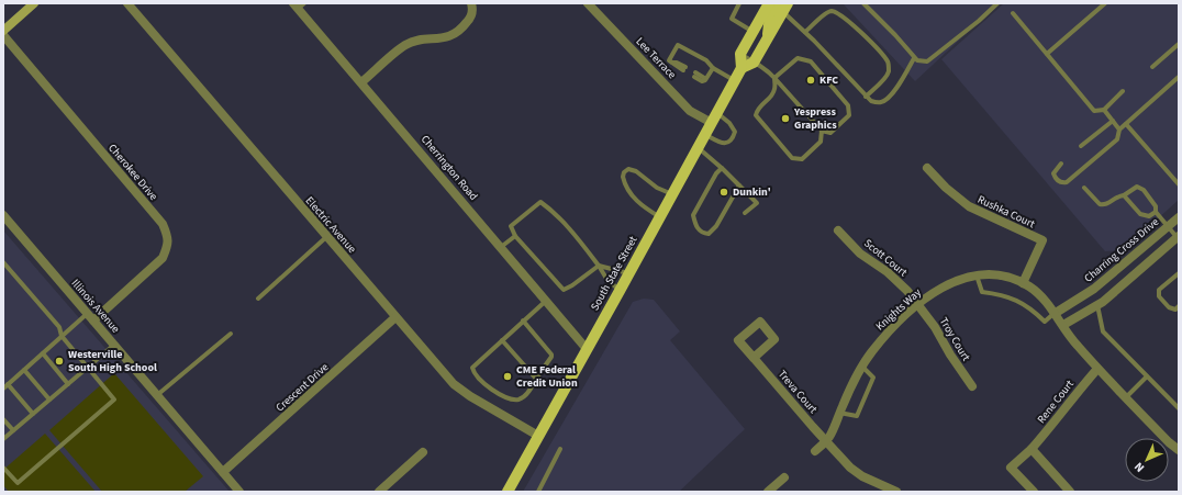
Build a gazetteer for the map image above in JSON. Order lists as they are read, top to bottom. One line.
{"streets":{"main road":["South State Street"],"street":["Lee Terrace","Cherrington Road","Cherokee Drive","Rushka Court","Electric Avenue","Charring Cross Drive","Scott Court","Illinois Avenue","Knights Way","Troy Court","Crescent Drive","Treva Court","Rene Court"]},"crossings":[["Lee Terrace","South State Street"],["Cherrington Road","South State Street"],["Cherokee Drive","Illinois Avenue"],["Rushka Court","Knights Way"],["Electric Avenue","South State Street"],["Electric Avenue","Crescent Drive"],["Charring Cross Drive","Knights Way"],["Scott Court","Knights Way"],["Scott Court","Troy Court"],["Illinois Avenue","Crescent Drive"],["Knights Way","Troy Court"],["Knights Way","Treva Court"],["Knights Way","Rene Court"]],"places":["KFC","Yespress Graphics","Dunkin'","Westerville South High School","CME Federal Credit Union"],"north":"bottom left"}
